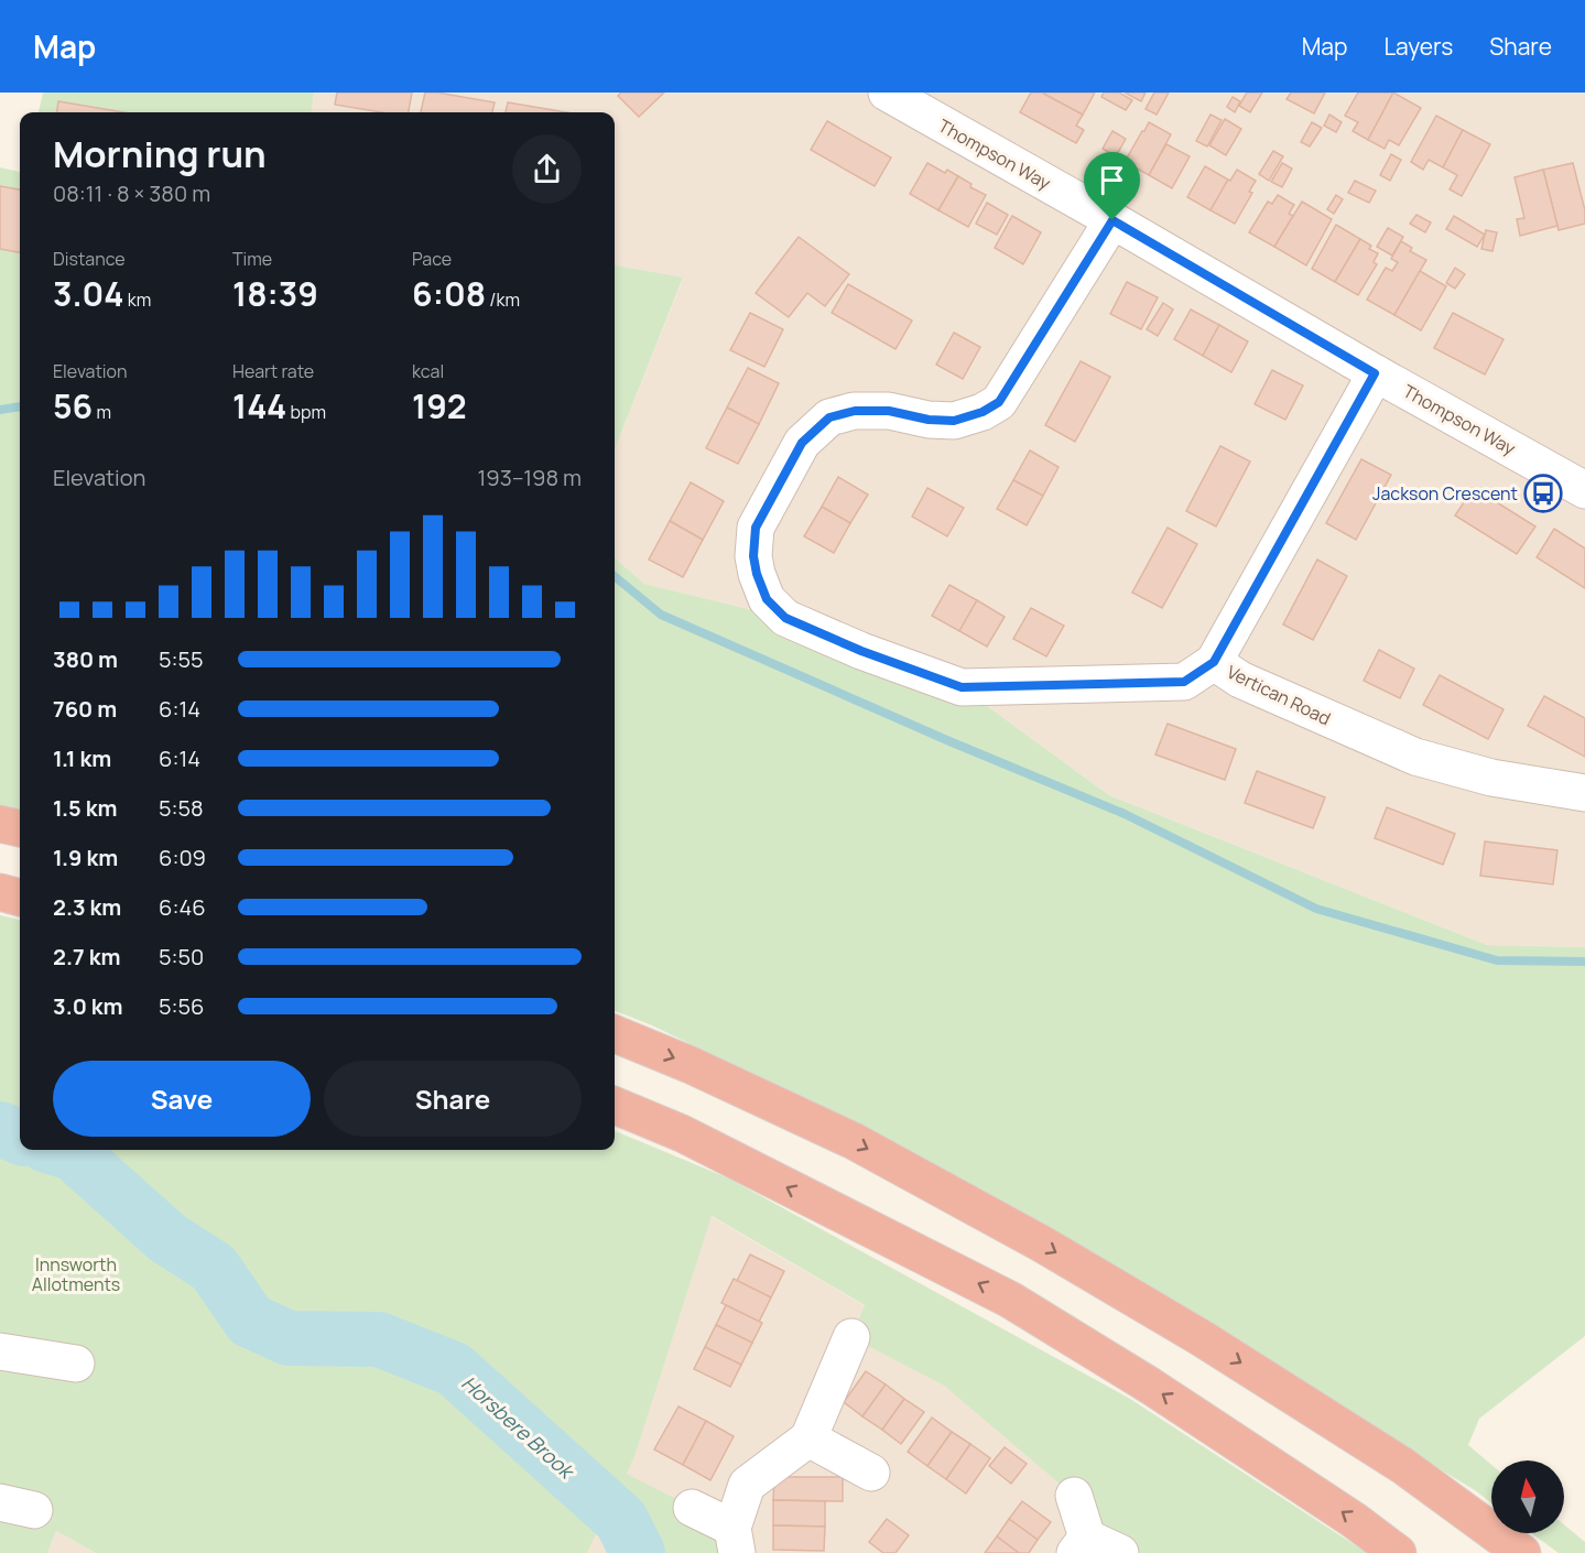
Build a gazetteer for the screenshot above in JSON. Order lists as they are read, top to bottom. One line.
{"streets":{"street":["Thompson Way","Vertican Road"]},"crossings":[["Thompson Way","Vertican Road"]],"water":["Horsbere Brook"],"parks":["Innsworth Allotments"],"places":{"bus stop":["Jackson Crescent"]},"north":"top","page":{"header":"Map","nav":["Map","Layers","Share"],"heading":["Morning run","08:11 · 8 × 380 m"],"stats":[["Distance","3.04 km"],["Time","18:39"],["Pace","6:08 /km"],["Elevation","56 m"],["Heart rate","144 bpm"],["kcal","192"]],"chart":["Elevation","193–198 m"],"list":[{"name":"380 m","note":"5:55"},{"name":"760 m","note":"6:14"},{"name":"1.1 km","note":"6:14"},{"name":"1.5 km","note":"5:58"},{"name":"1.9 km","note":"6:09"},{"name":"2.3 km","note":"6:46"},{"name":"2.7 km","note":"5:50"},{"name":"3.0 km","note":"5:56"}],"buttons":["Save","Share"]}}
